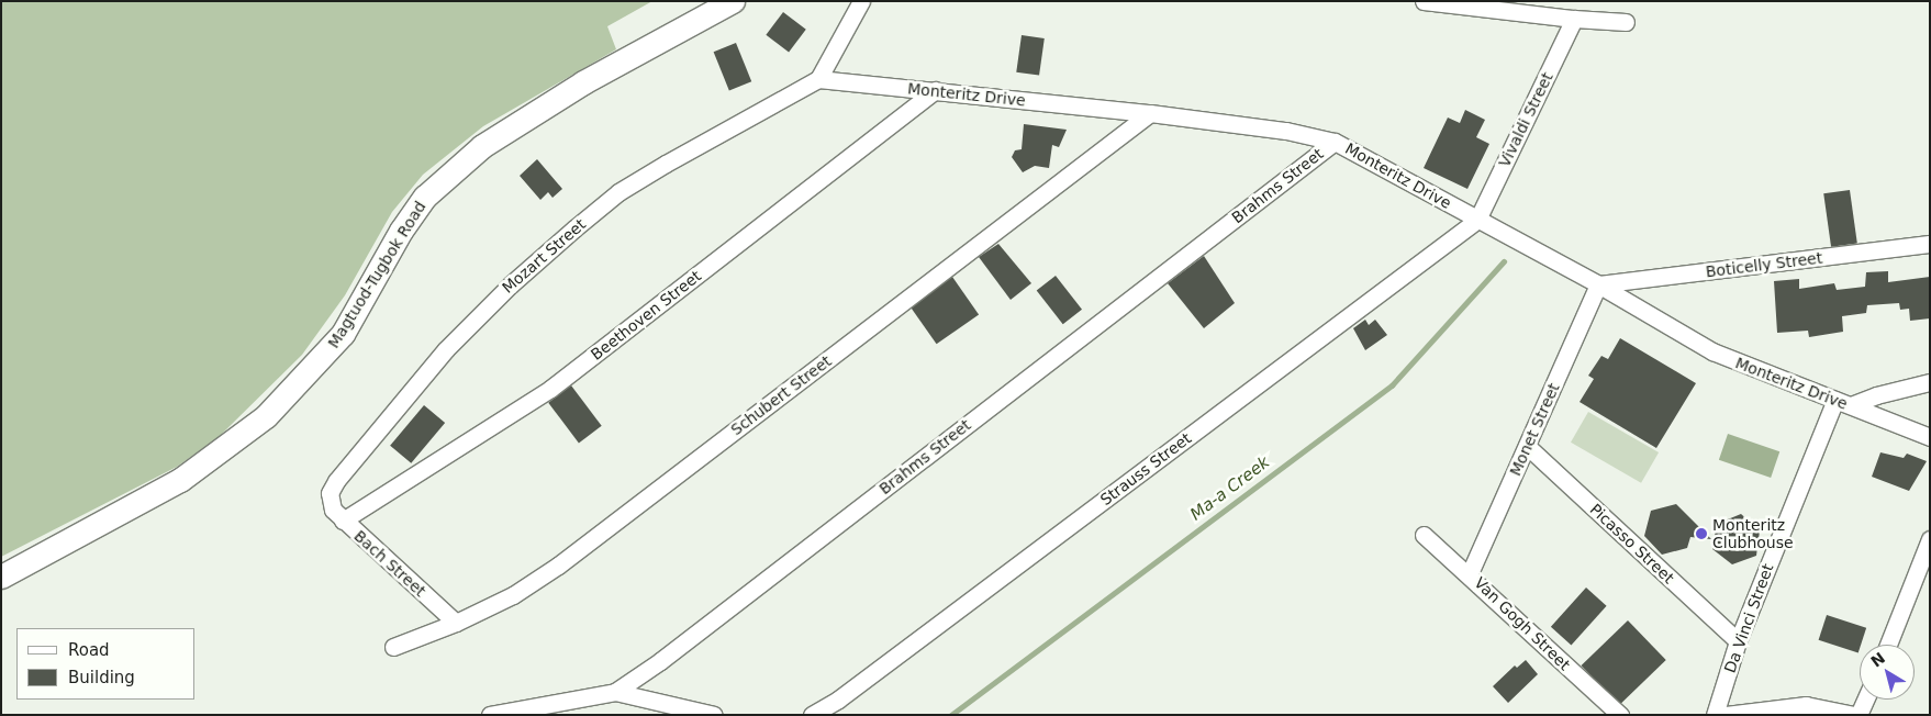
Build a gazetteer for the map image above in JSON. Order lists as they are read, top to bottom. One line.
{"streets":{"main road":["Magtuod-Tugbok Road"],"street":["Monteritz Drive","Vivaldi Street","Brahms Street","Mozart Street","Boticelly Street","Beethoven Street","Schubert Street","Monet Street","Strauss Street","Picasso Street","Bach Street","Da Vinci Street","Van Gogh Street"]},"crossings":[["Monteritz Drive","Vivaldi Street"],["Monteritz Drive","Brahms Street"],["Monteritz Drive","Mozart Street"],["Monteritz Drive","Boticelly Street"],["Monteritz Drive","Beethoven Street"],["Monteritz Drive","Schubert Street"],["Monteritz Drive","Monet Street"],["Monteritz Drive","Strauss Street"],["Monteritz Drive","Da Vinci Street"],["Vivaldi Street","Strauss Street"],["Mozart Street","Bach Street"],["Boticelly Street","Monet Street"],["Beethoven Street","Bach Street"],["Schubert Street","Bach Street"],["Monet Street","Picasso Street"],["Monet Street","Van Gogh Street"],["Picasso Street","Da Vinci Street"]],"water":["Ma-a Creek"],"places":["Monteritz Clubhouse"],"legend":["Road","Building"],"north":"top left"}
